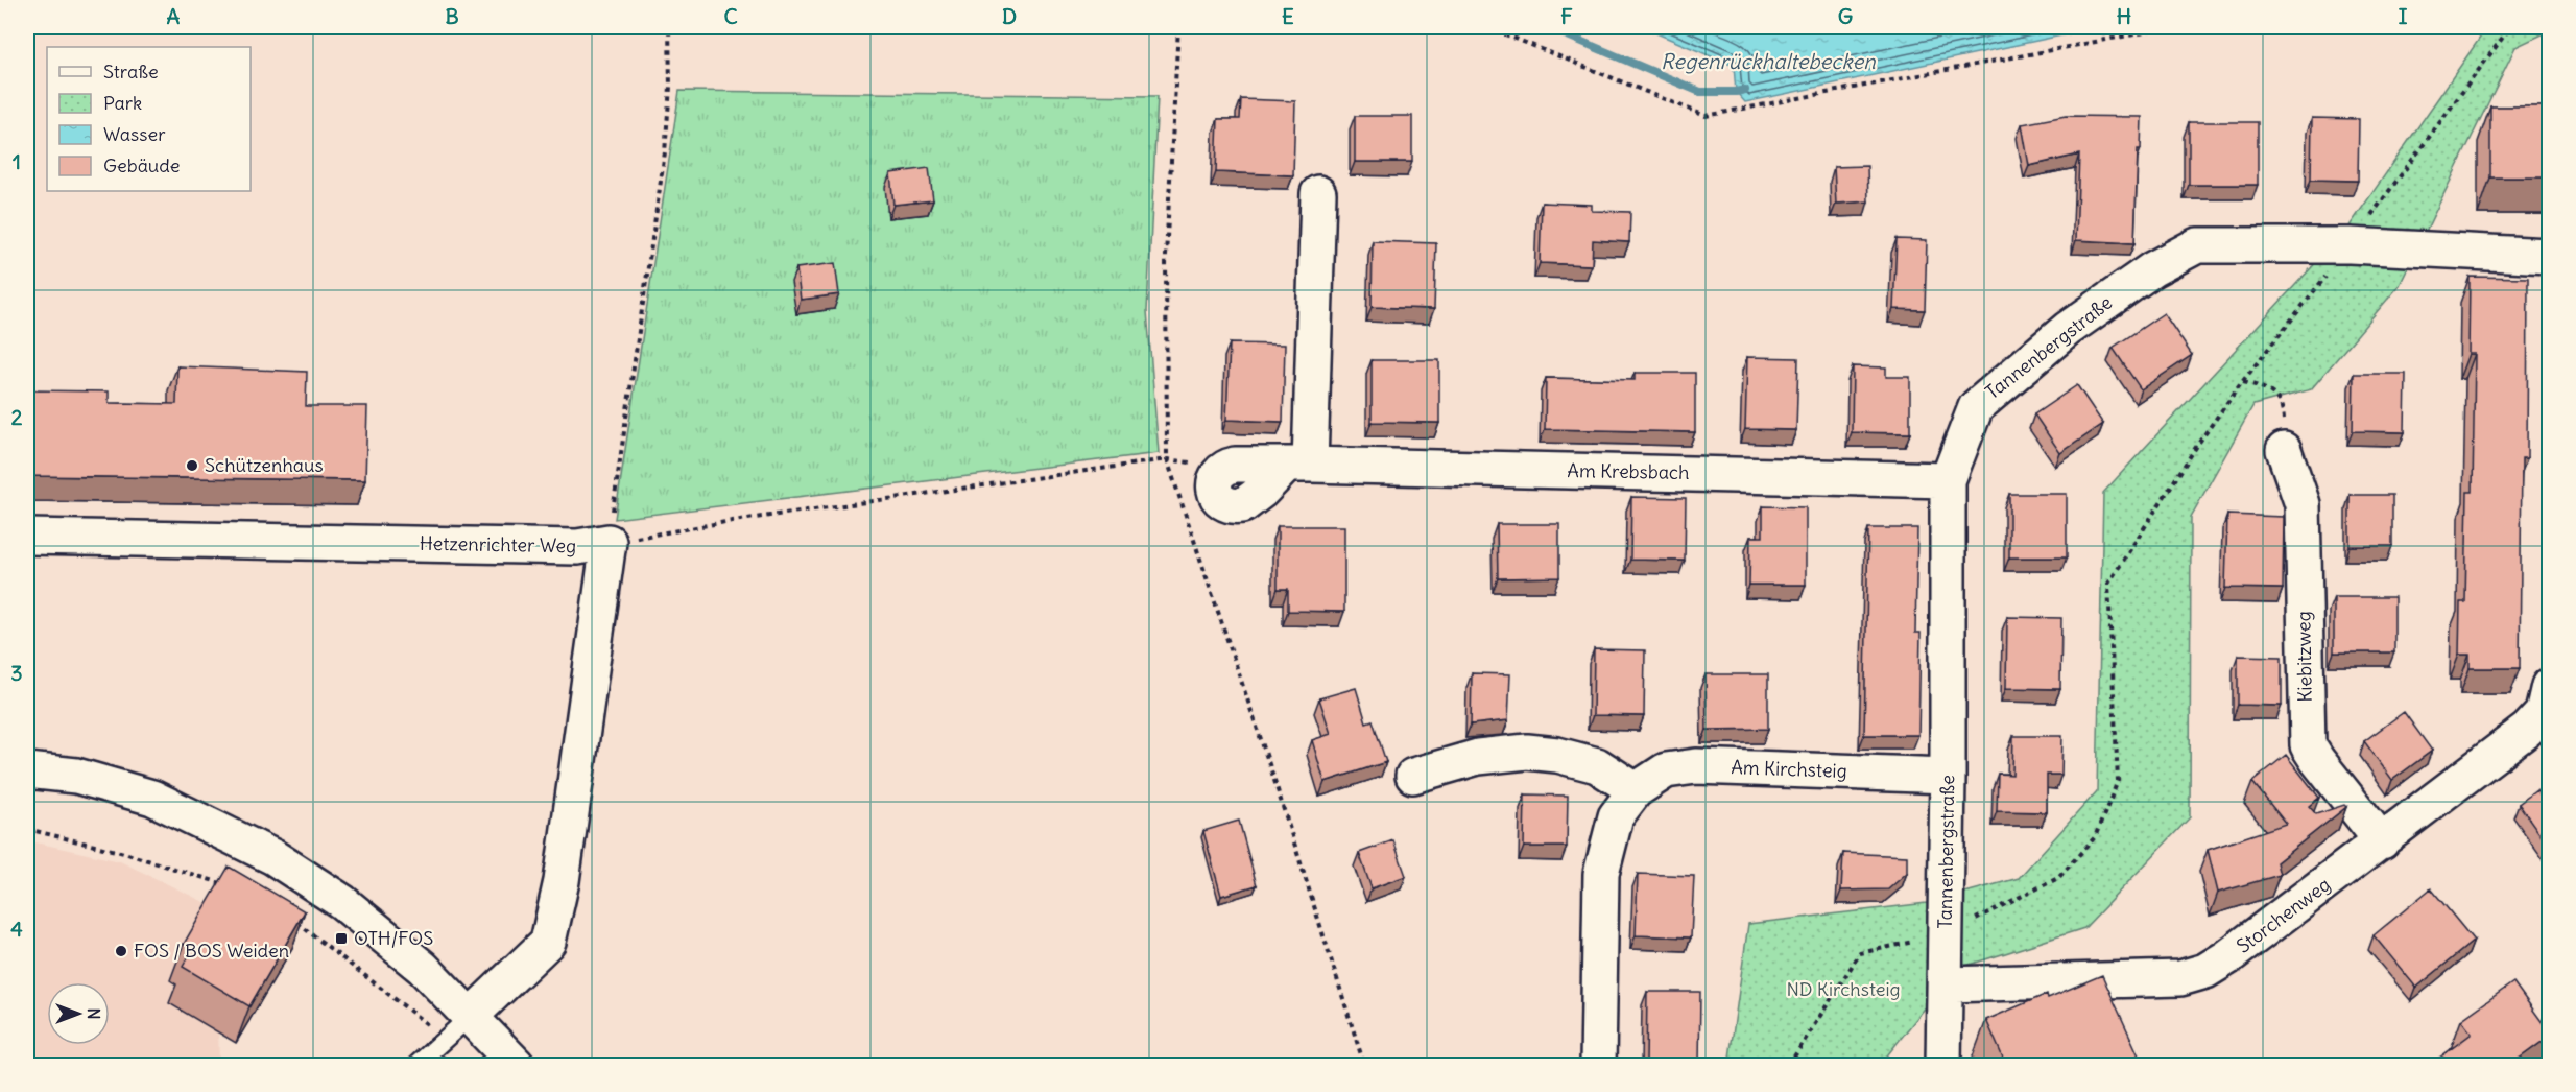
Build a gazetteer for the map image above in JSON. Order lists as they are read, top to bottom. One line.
{"streets":{"street":["Tannenbergstraße","Am Krebsbach","Hetzenrichter Weg","Kiebitzweg","Am Kirchsteig","Storchenweg"]},"crossings":[["Tannenbergstraße","Am Krebsbach"],["Tannenbergstraße","Am Kirchsteig"],["Tannenbergstraße","Storchenweg"],["Kiebitzweg","Storchenweg"]],"water":["Regenrückhaltebecken"],"parks":["ND Kirchsteig"],"places":{"other":["Schützenhaus","FOS / BOS Weiden"],"transit":["OTH/FOS"]},"legend":["Straße","Park","Wasser","Gebäude"],"north":"right","grid":{"columns":["A","B","C","D","E","F","G","H","I"],"rows":["1","2","3","4"]}}
